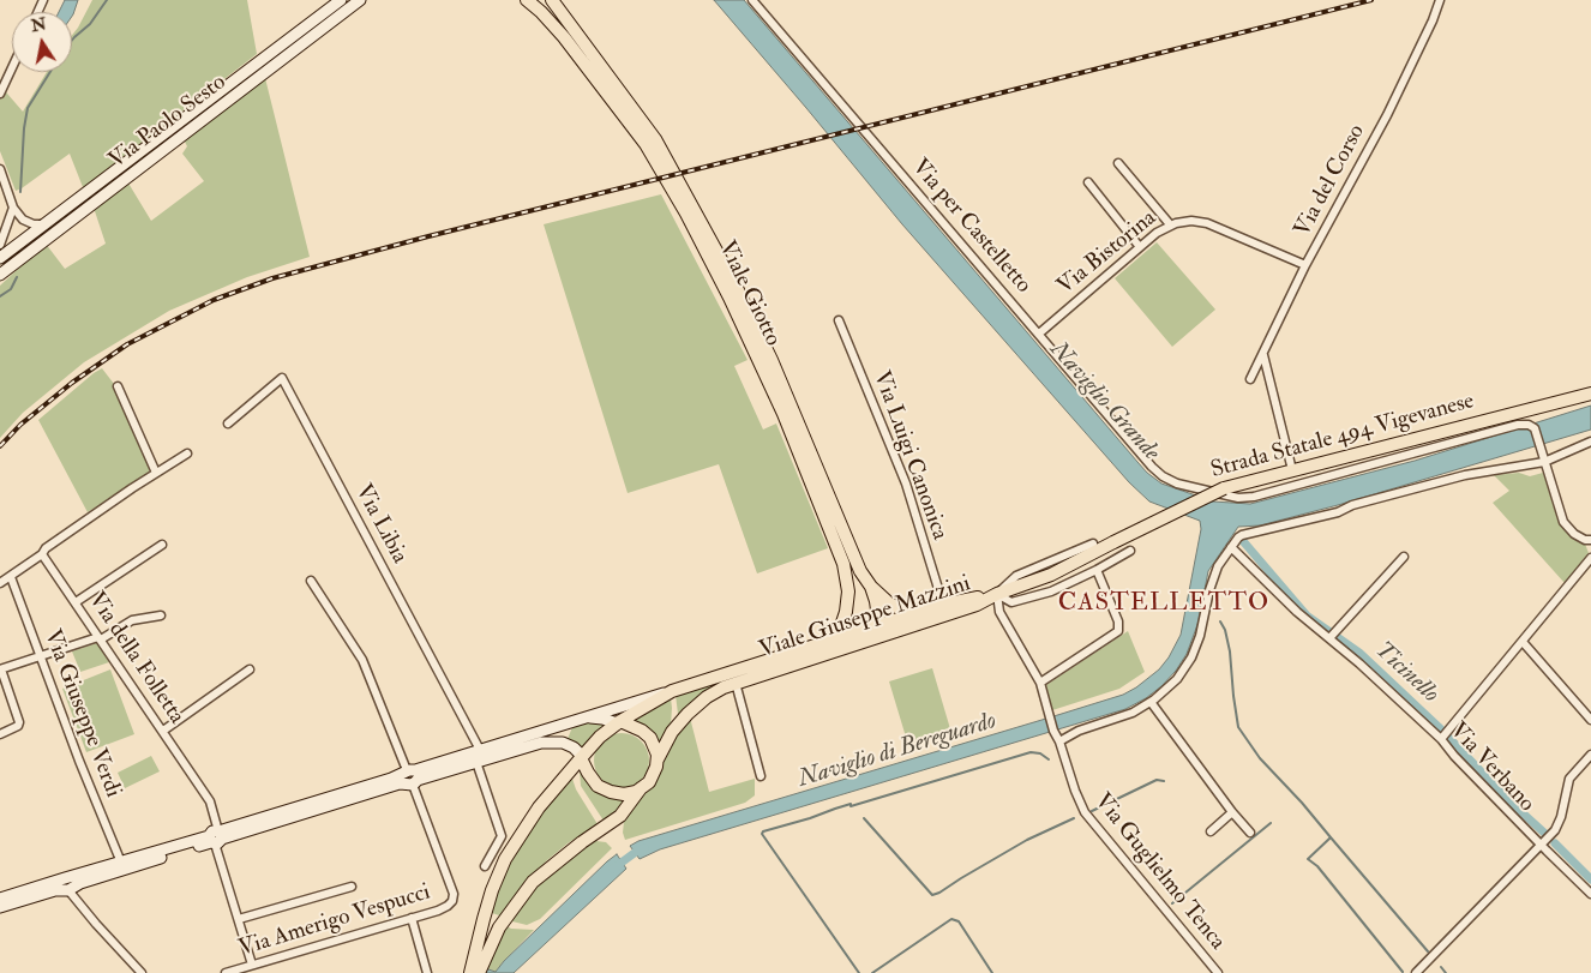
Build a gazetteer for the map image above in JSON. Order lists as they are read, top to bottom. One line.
{"streets":{"main road":["Viale Giotto","Strada Statale 494 Vigevanese","Viale Giuseppe Mazzini"],"street":["Via Paolo Sesto","Via del Corso","Via per Castelletto","Via Bistorina","Via Luigi Canonica","Via Libia","Via della Folletta","Via Giuseppe Verdi","Via Verbano","Via Guglielmo Tenca","Via Amerigo Vespucci"]},"crossings":[["Via del Corso","Via Bistorina"],["Via per Castelletto","Via Bistorina"],["Viale Giotto","Viale Giuseppe Mazzini"],["Strada Statale 494 Vigevanese","Viale Giuseppe Mazzini"],["Strada Statale 494 Vigevanese","Via Guglielmo Tenca"],["Via Luigi Canonica","Viale Giuseppe Mazzini"],["Via Libia","Viale Giuseppe Mazzini"],["Viale Giuseppe Mazzini","Via della Folletta"],["Viale Giuseppe Mazzini","Via Giuseppe Verdi"],["Viale Giuseppe Mazzini","Via Guglielmo Tenca"],["Viale Giuseppe Mazzini","Via Amerigo Vespucci"],["Via della Folletta","Via Amerigo Vespucci"]],"districts":["CASTELLETTO"],"water":["Naviglio Grande","Ticinello","Naviglio di Bereguardo"],"north":"top"}
